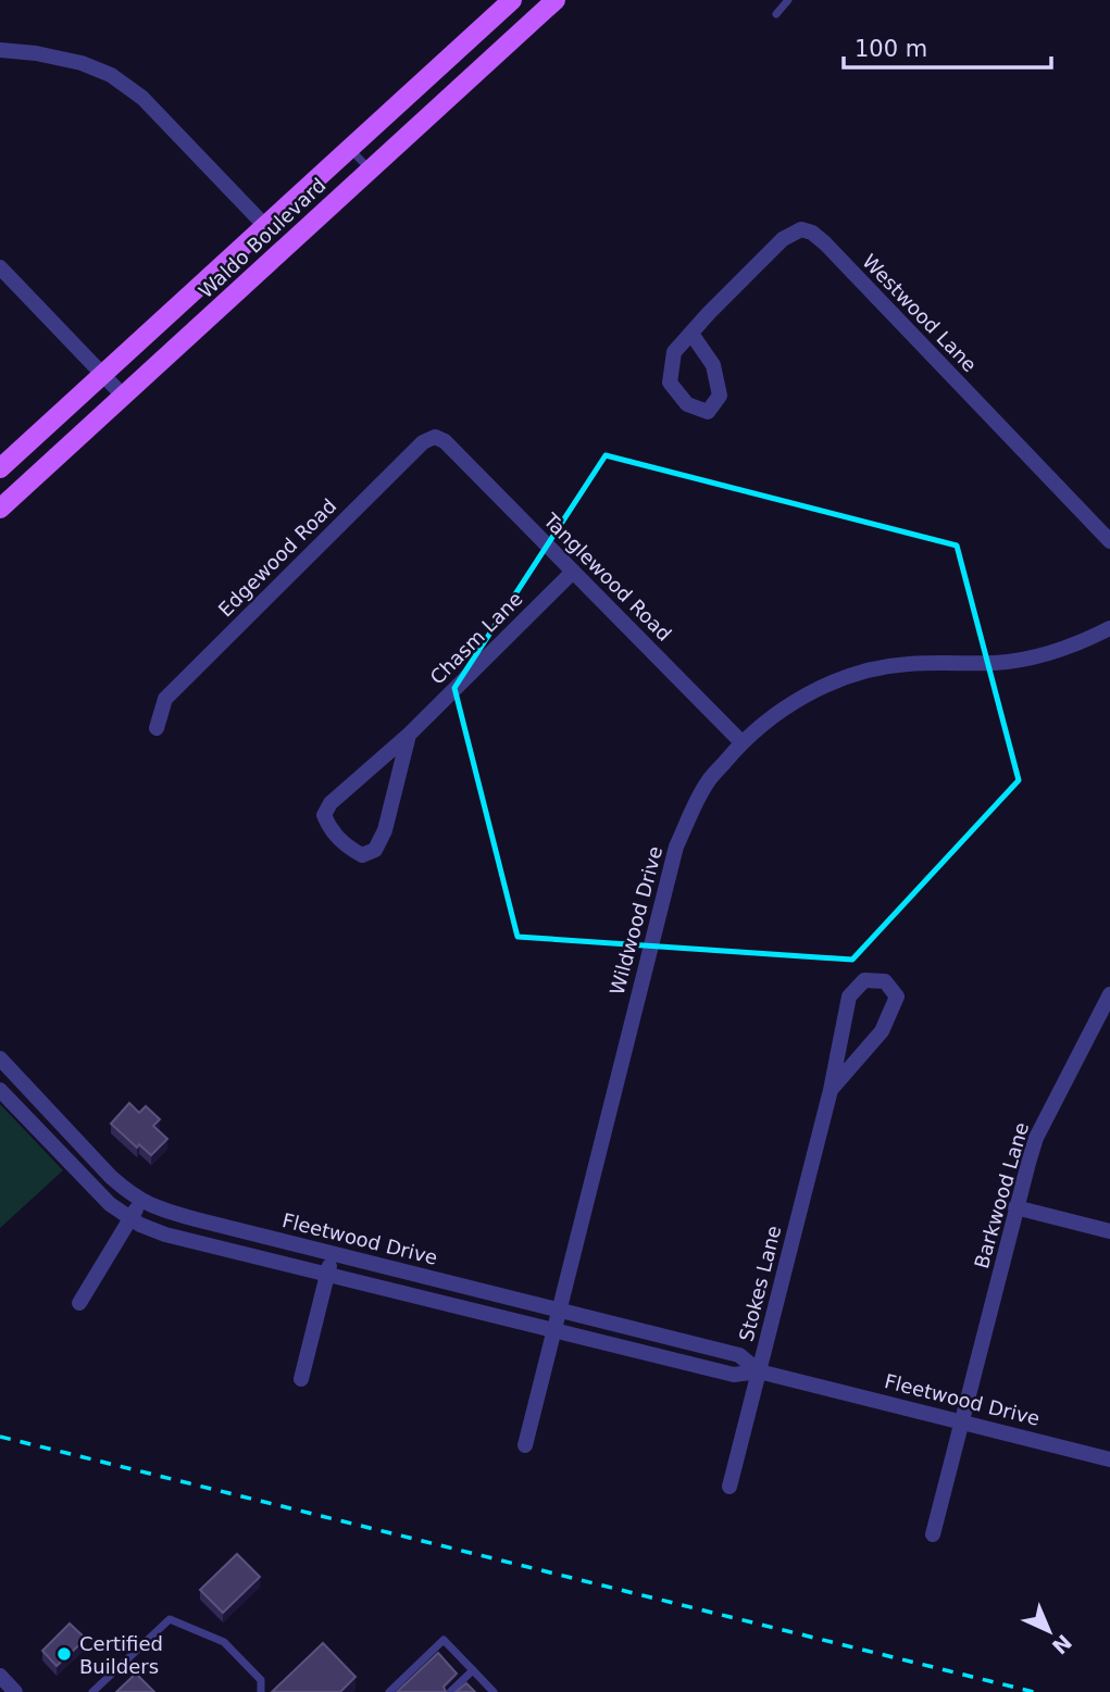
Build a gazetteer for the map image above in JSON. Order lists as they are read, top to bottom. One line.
{"streets":{"main road":["Waldo Boulevard"],"street":["Westwood Lane","Edgewood Road","Tanglewood Road","Chasm Lane","Wildwood Drive","Barkwood Lane","Fleetwood Drive","Stokes Lane"]},"crossings":[["Edgewood Road","Tanglewood Road"],["Tanglewood Road","Chasm Lane"],["Tanglewood Road","Wildwood Drive"],["Wildwood Drive","Fleetwood Drive"],["Barkwood Lane","Fleetwood Drive"],["Fleetwood Drive","Stokes Lane"]],"places":["Certified Builders"],"scale_bar":"100 m","north":"bottom right"}
